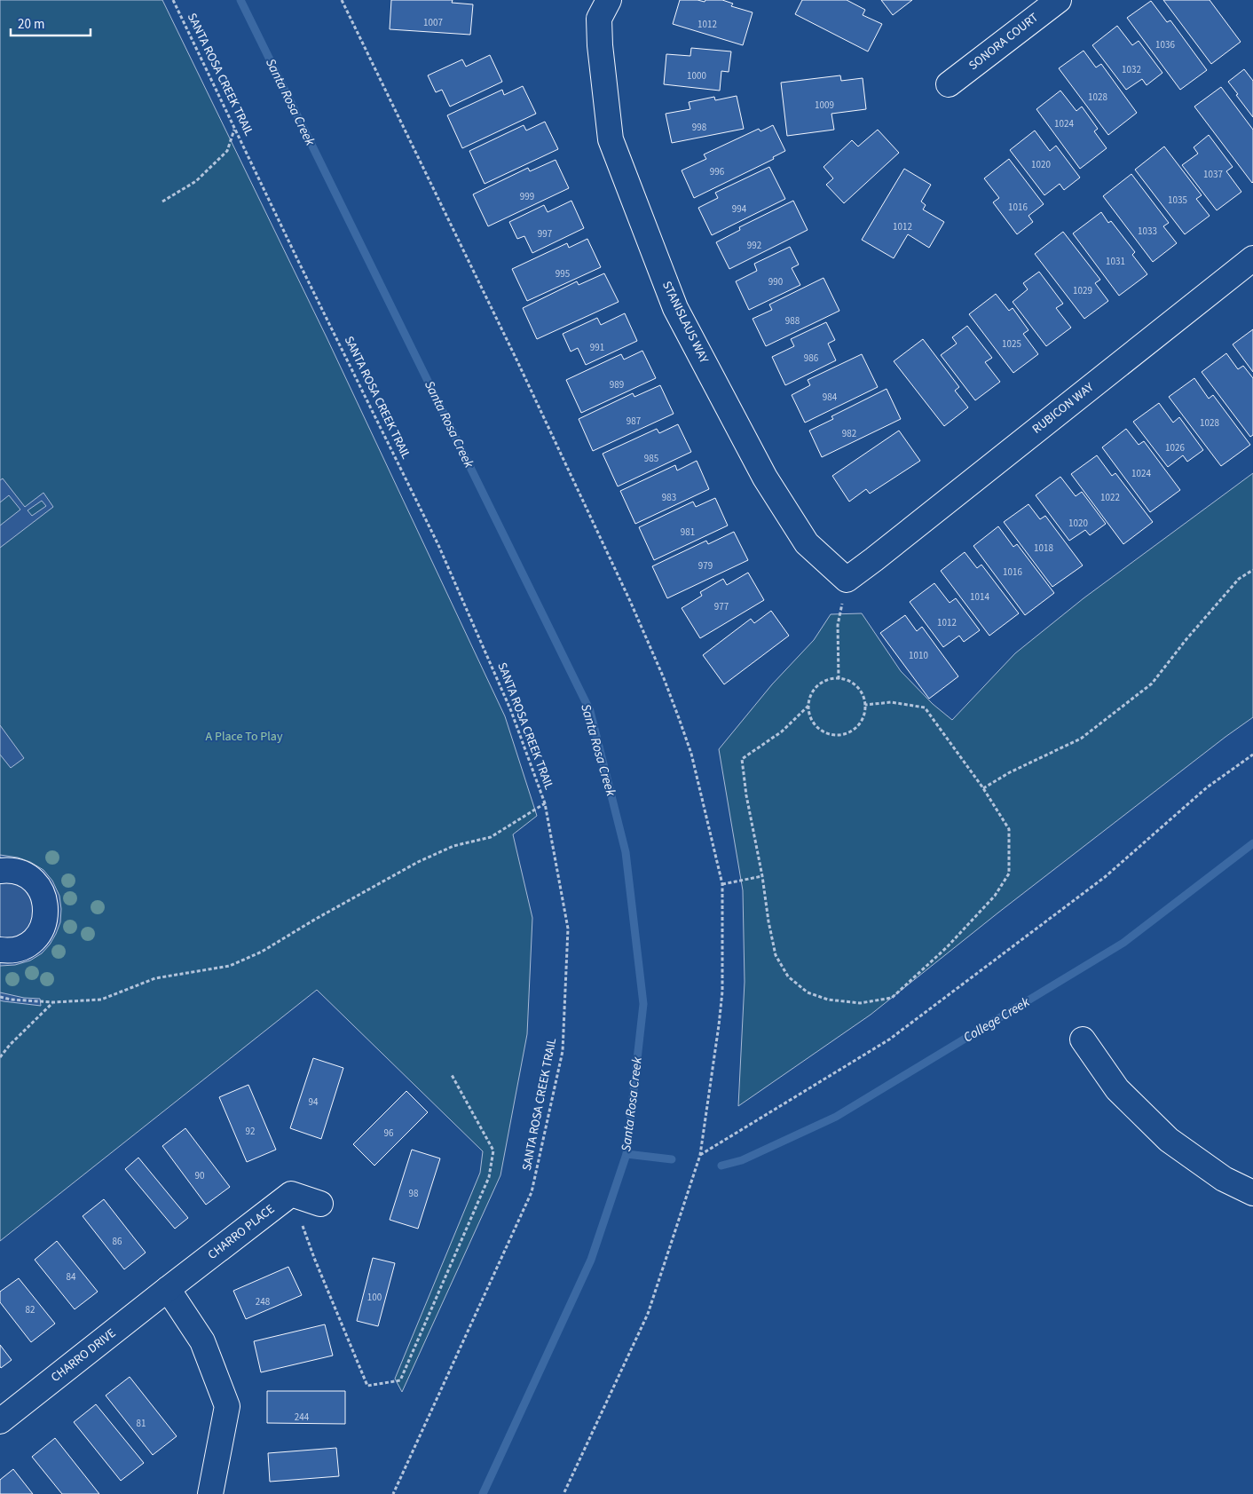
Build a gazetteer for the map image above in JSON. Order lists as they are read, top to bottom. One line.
{"streets":{"street":["SONORA COURT","STANISLAUS WAY","RUBICON WAY","CHARRO PLACE","CHARRO DRIVE"],"path":["SANTA ROSA CREEK TRAIL"]},"crossings":[["STANISLAUS WAY","RUBICON WAY"],["CHARRO PLACE","CHARRO DRIVE"]],"water":["Santa Rosa Creek","College Creek"],"parks":["A Place To Play"],"house_numbers":["1007","1012","1036","1032","1000","1028","1009","1024","998","1020","996","1037","999","1035","1016","994","1012","1033","997","992","1031","995","990","1029","988","1025","991","986","989","984","987","1028","982","1026","985","1024","983","1022","1020","981","1018","979","1016","1014","977","1012","1010","94","92","96","90","98","86","84","100","248","82","244","81"],"scale_bar":"20 m"}
